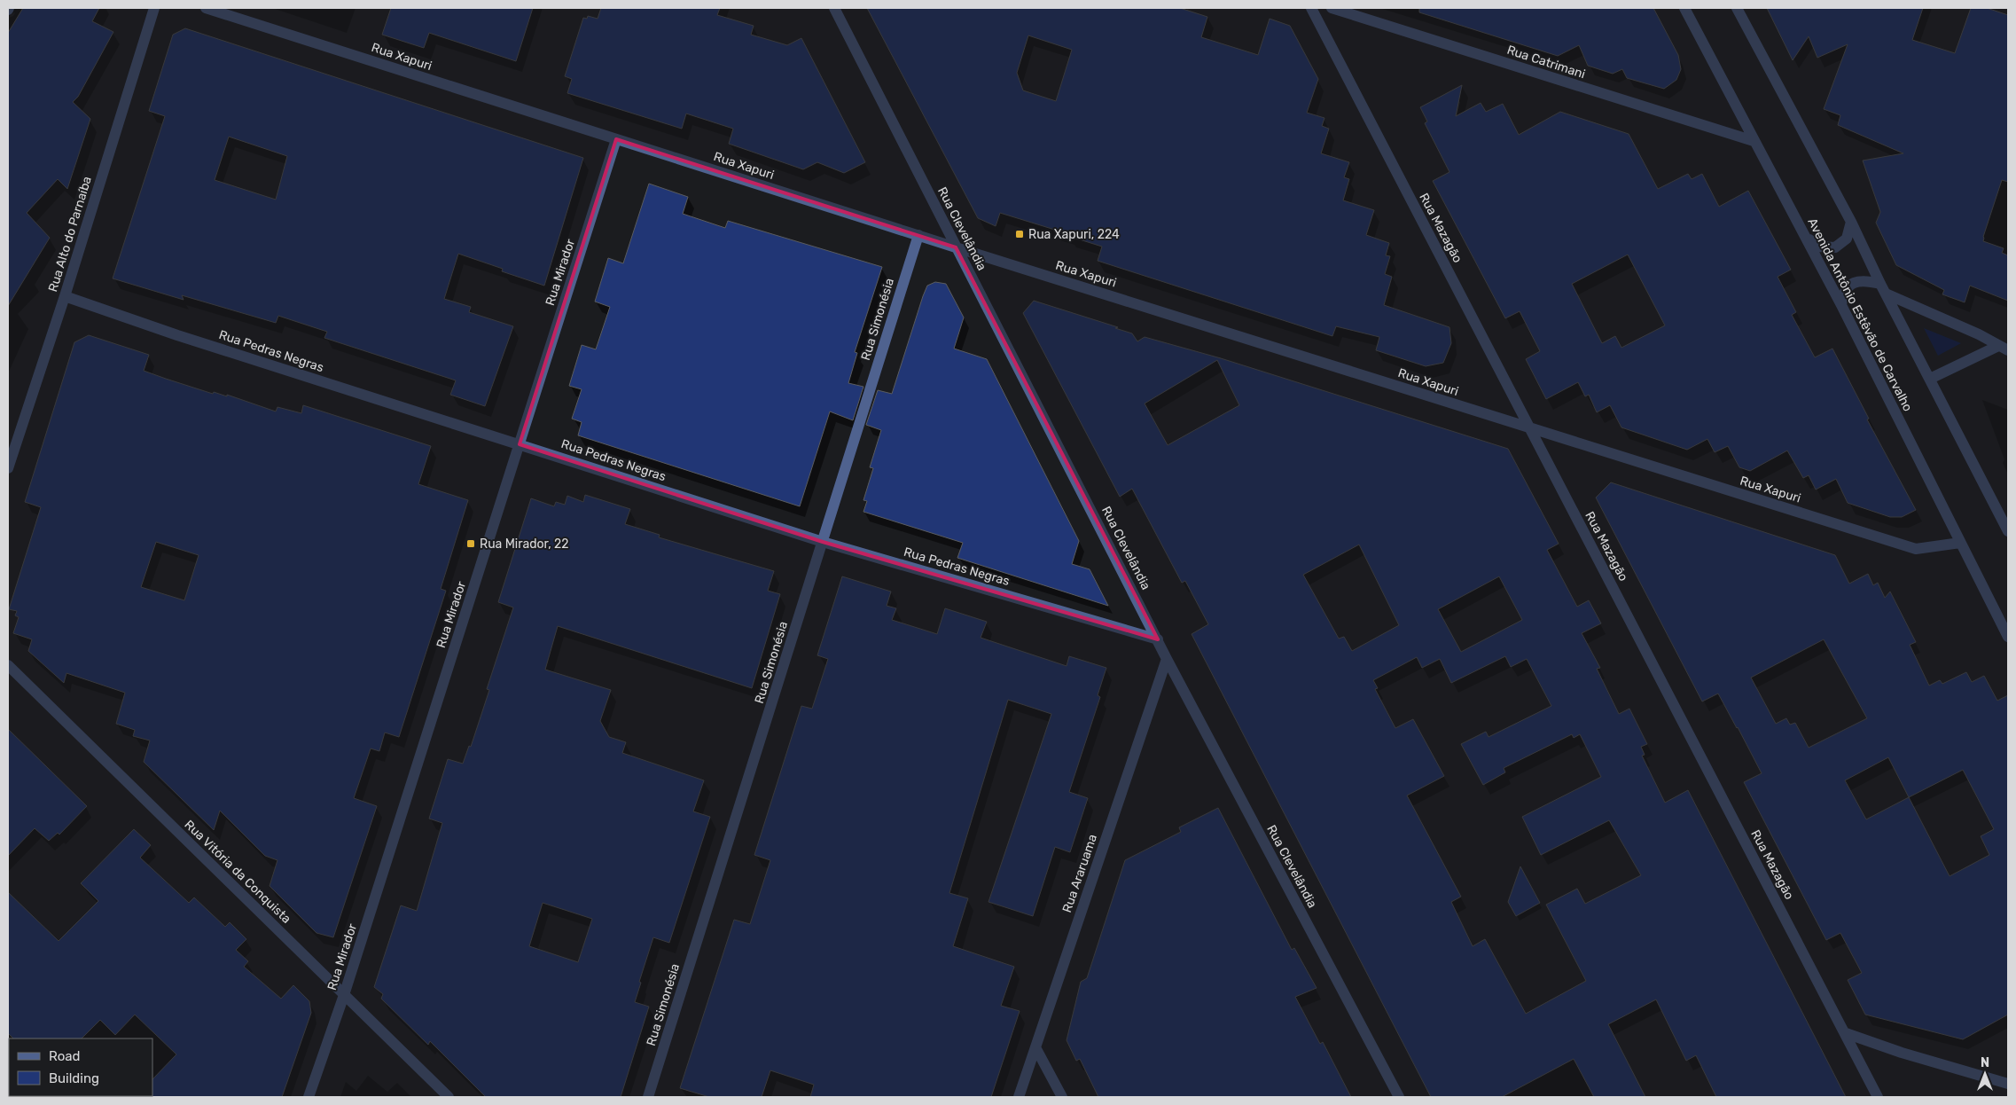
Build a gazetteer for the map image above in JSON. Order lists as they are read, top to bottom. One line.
{"streets":{"street":["Rua Xapuri","Rua Catrimani","Rua Mazagão","Rua Clevelândia","Rua Alto do Parnaíba","Rua Mirador","Avenida Antônio Estêvão de Carvalho","Rua Simonésia","Rua Pedras Negras","Rua Vitória da Conquista","Rua Araruama"]},"crossings":[["Rua Xapuri","Rua Mazagão"],["Rua Xapuri","Rua Clevelândia"],["Rua Xapuri","Rua Mirador"],["Rua Xapuri","Avenida Antônio Estêvão de Carvalho"],["Rua Xapuri","Rua Simonésia"],["Rua Catrimani","Avenida Antônio Estêvão de Carvalho"],["Rua Clevelândia","Rua Pedras Negras"],["Rua Clevelândia","Rua Araruama"],["Rua Alto do Parnaíba","Rua Pedras Negras"],["Rua Mirador","Rua Pedras Negras"],["Rua Mirador","Rua Vitória da Conquista"],["Rua Simonésia","Rua Pedras Negras"]],"places":{"transit":["Rua Xapuri, 224","Rua Mirador, 22"]},"legend":["Road","Building"],"north":"top"}
